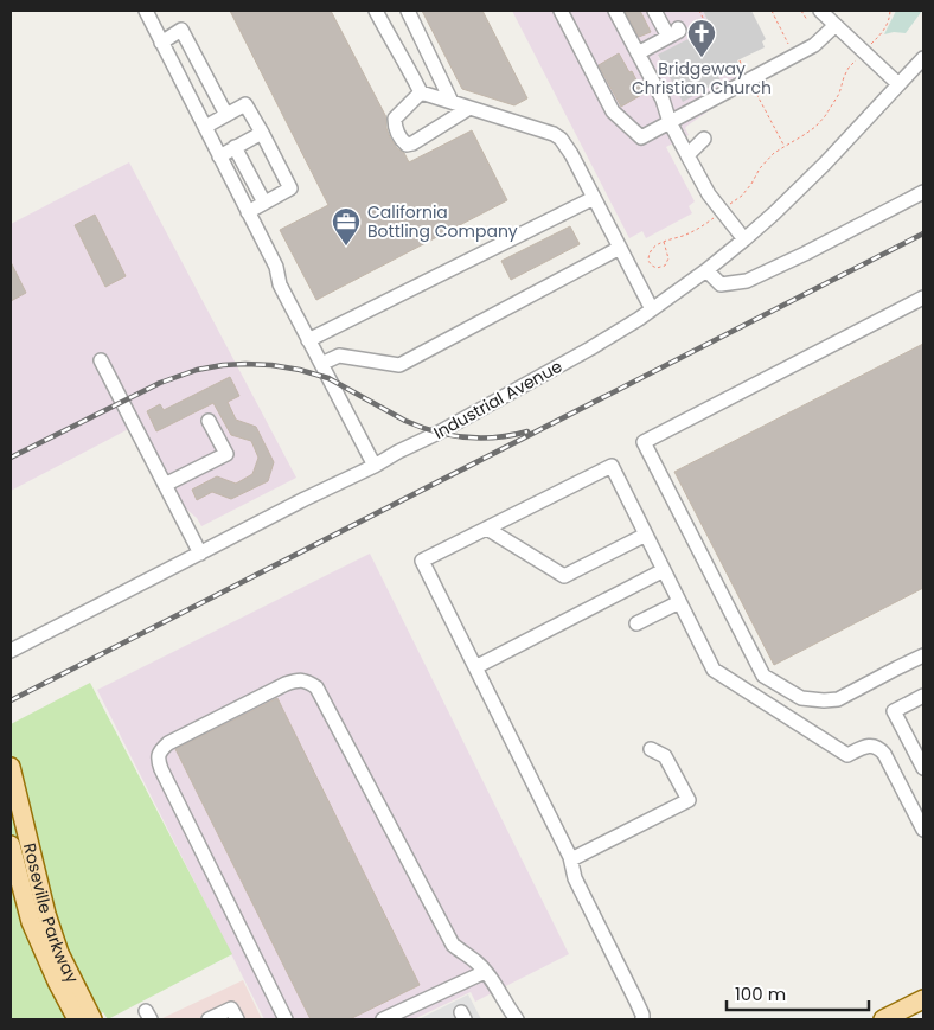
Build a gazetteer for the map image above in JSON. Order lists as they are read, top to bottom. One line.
{"streets":{"main road":["Roseville Parkway"],"street":["Industrial Avenue"]},"places":{"church":["Bridgeway Christian Church"],"office":["California Bottling Company"]},"scale_bar":"100 m"}
